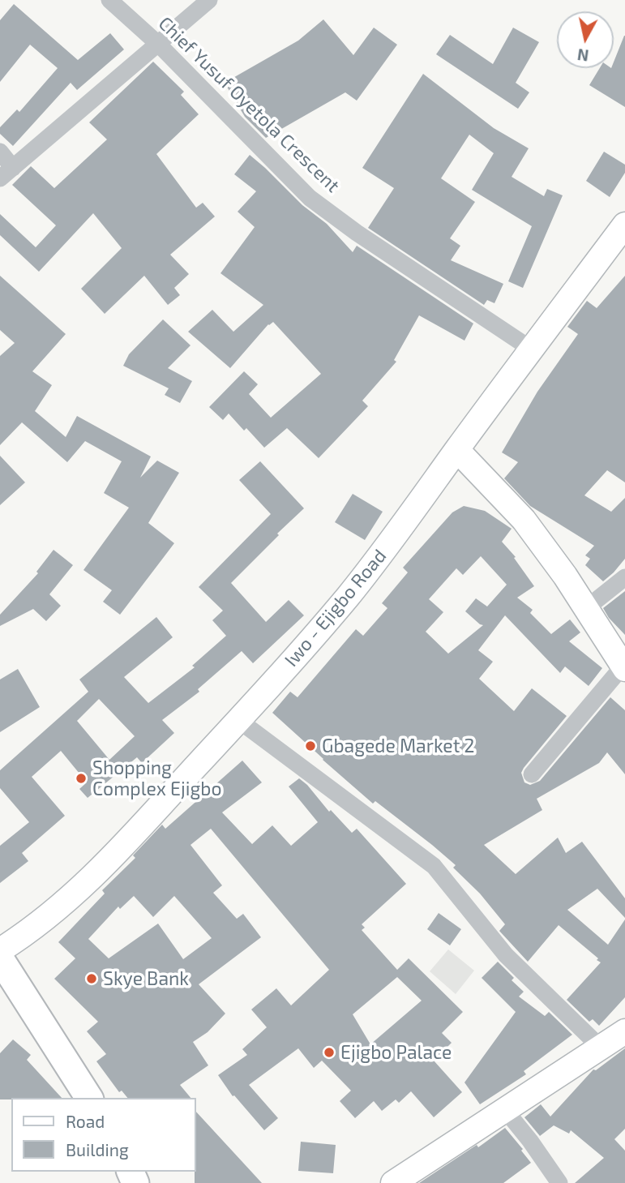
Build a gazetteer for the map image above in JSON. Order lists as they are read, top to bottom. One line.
{"streets":{"main road":["Iwo - Ejigbo Road"],"street":["Chief Yusuf Oyetola Crescent"]},"crossings":[["Chief Yusuf Oyetola Crescent","Iwo - Ejigbo Road"]],"places":["Gbagede Market 2","Shopping Complex Ejigbo","Skye Bank","Ejigbo Palace"],"legend":["Road","Building"],"north":"bottom"}
